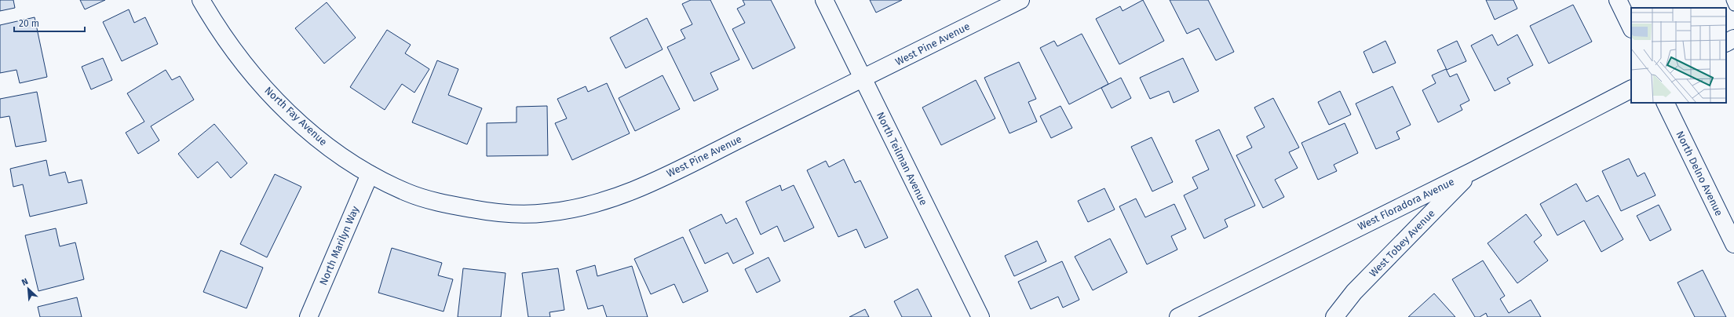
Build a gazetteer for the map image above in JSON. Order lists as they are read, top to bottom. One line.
{"streets":{"street":["West Pine Avenue","North Fay Avenue","North Teilman Avenue","North Delno Avenue","West Floradora Avenue","West Tobey Avenue","North Marilyn Way"]},"crossings":[["West Pine Avenue","North Fay Avenue"],["West Pine Avenue","North Teilman Avenue"],["West Pine Avenue","North Marilyn Way"],["North Fay Avenue","North Marilyn Way"],["West Floradora Avenue","West Tobey Avenue"]],"scale_bar":"20 m","north":"top left"}
